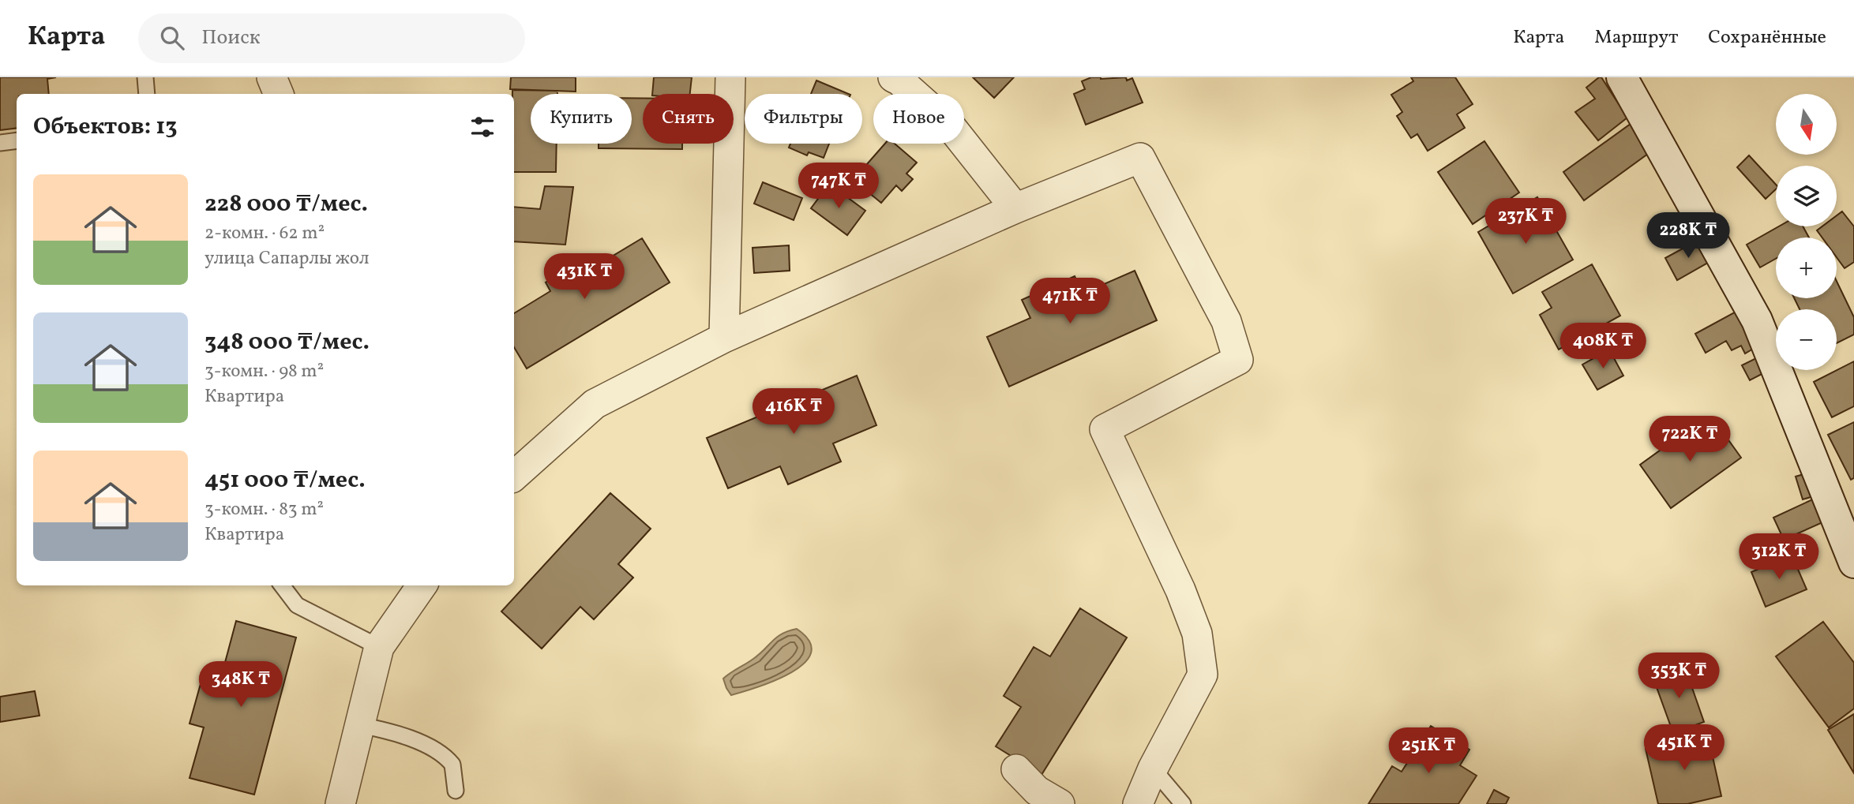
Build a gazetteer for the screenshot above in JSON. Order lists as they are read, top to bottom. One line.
{"north":"bottom","page":{"header":"Карта","search":"Поиск","nav":["Карта","Маршрут","Сохранённые"],"map_buttons":["+","−"],"chip":["Купить","Снять","Фильтры","Новое"],"heading":"Объектов: 13","list":[{"name":"228 000 ₸/мес.","note":"2-комн. · 62 m² · улица Сапарлы жол"},{"name":"348 000 ₸/мес.","note":"3-комн. · 98 m² · Квартира"},{"name":"451 000 ₸/мес.","note":"3-комн. · 83 m² · Квартира"}],"price":["747K ₸","237K ₸","228K ₸","431K ₸","471K ₸","408K ₸","416K ₸","722K ₸","312K ₸","353K ₸","348K ₸","451K ₸","251K ₸"]}}
